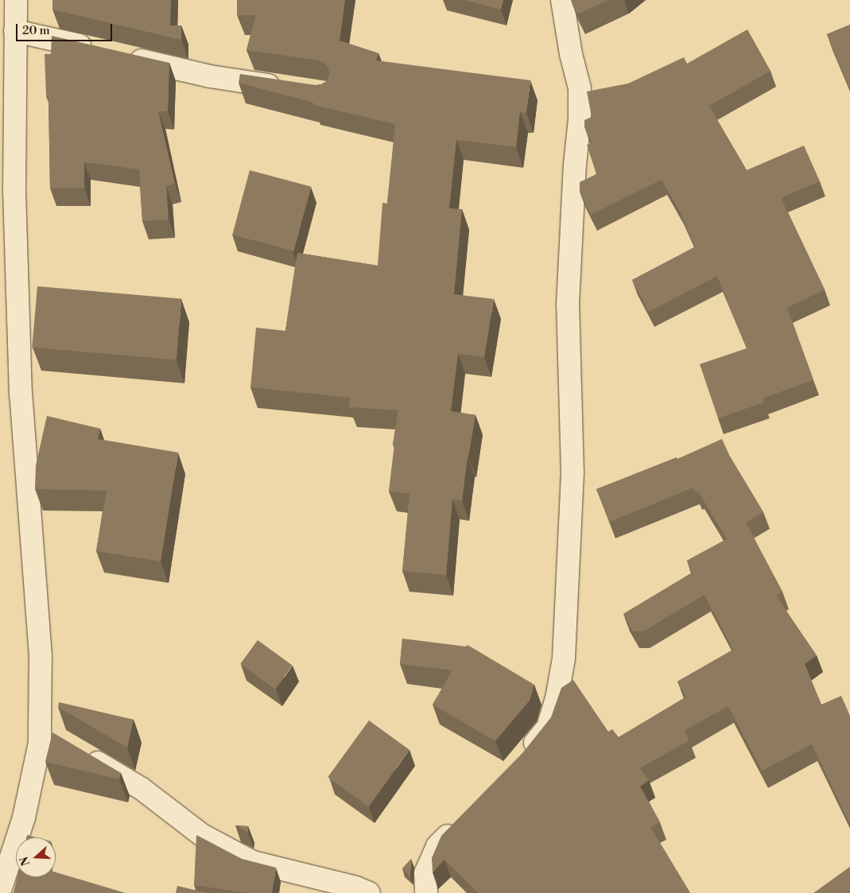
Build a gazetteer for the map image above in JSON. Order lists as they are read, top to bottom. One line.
{"scale_bar":"20 m","north":"left"}
